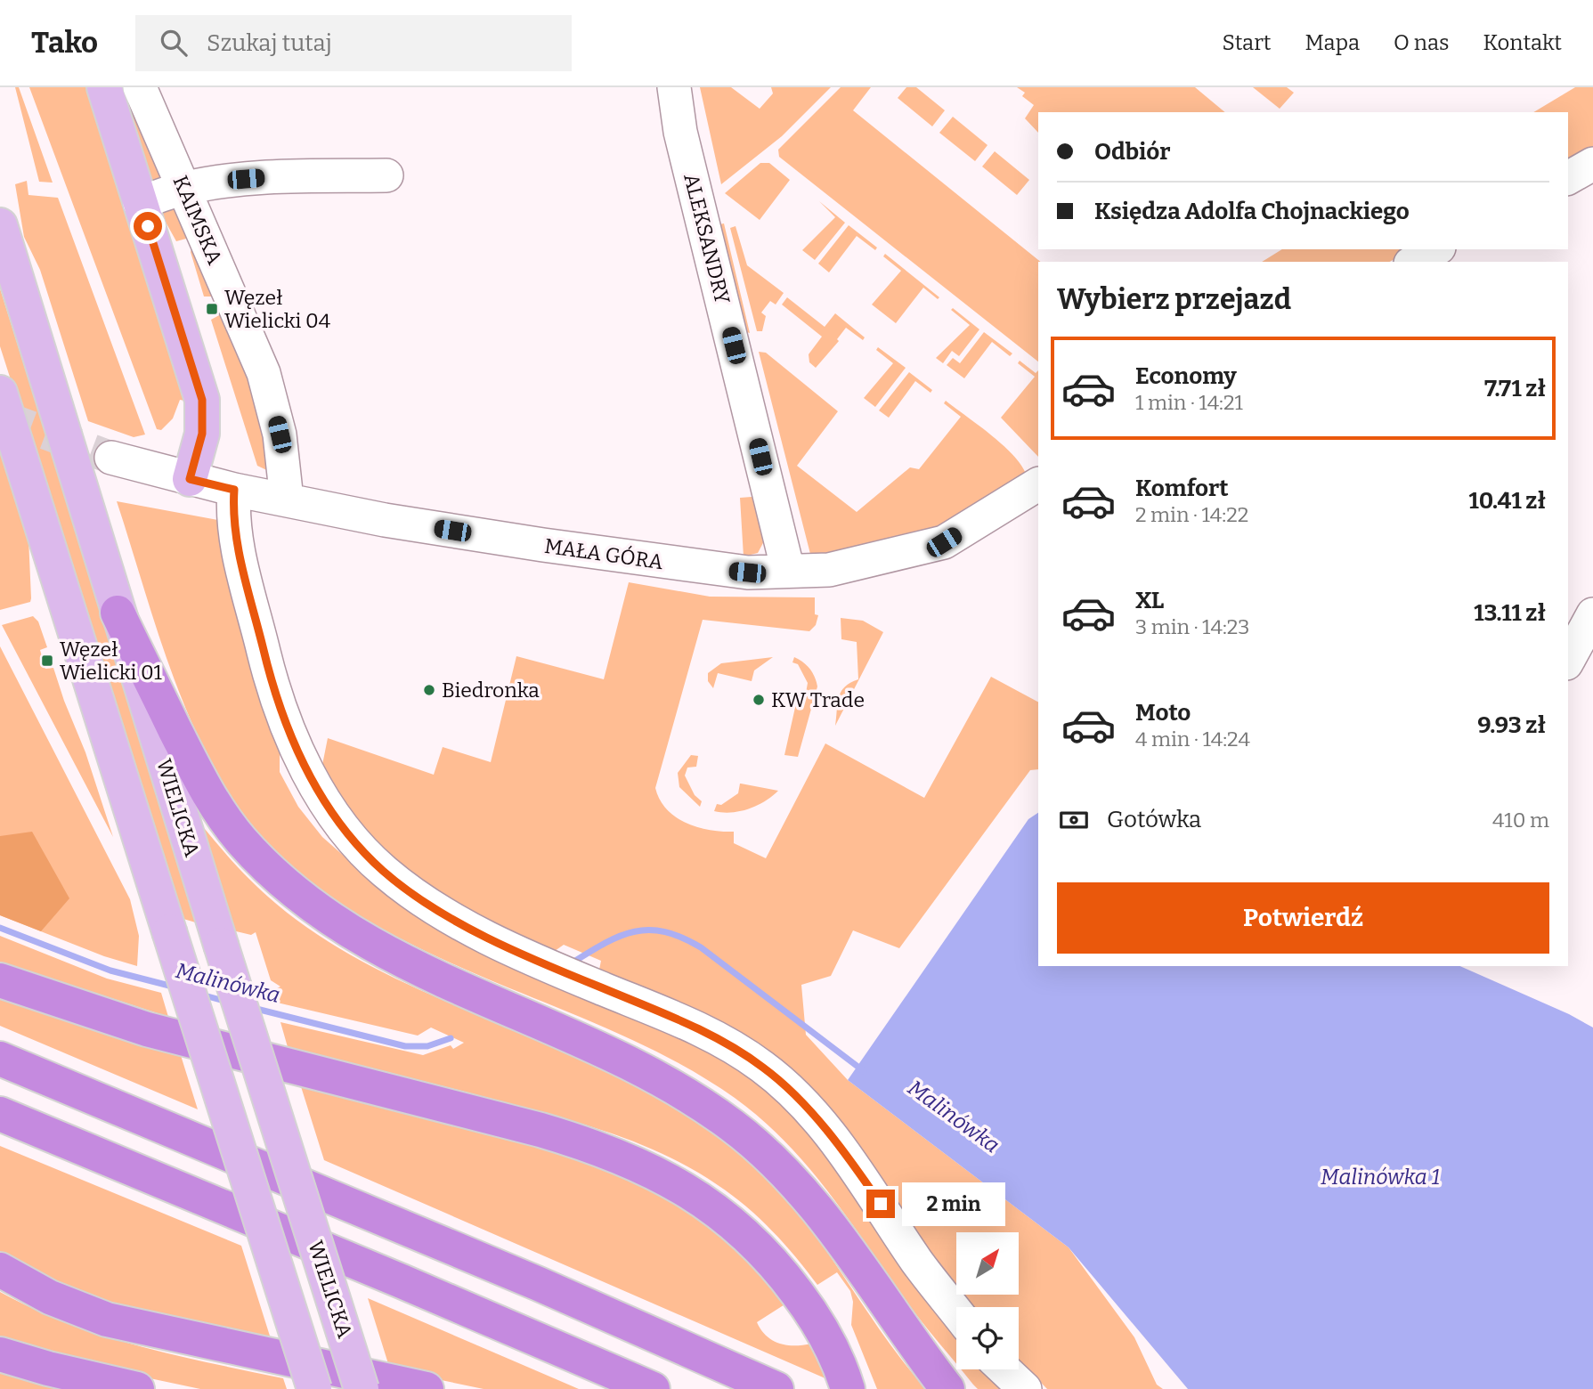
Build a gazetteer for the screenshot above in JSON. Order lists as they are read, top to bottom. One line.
{"streets":{"main road":["WIELICKA"],"street":["KAIMSKA","ALEKSANDRY","MAŁA GÓRA"]},"crossings":[["KAIMSKA","MAŁA GÓRA"],["ALEKSANDRY","MAŁA GÓRA"]],"water":["Malinówka","Malinówka 1"],"places":{"transit":["Węzeł Wielicki 04","Węzeł Wielicki 01"],"other":["Biedronka","KW Trade"]},"north":"top right","page":{"header":"Tako","search":"Szukaj tutaj","nav":["Start","Mapa","O nas","Kontakt"],"banner":["Odbiór","Księdza Adolfa Chojnackiego"],"heading":"Wybierz przejazd","list":[{"name":"Economy","note":"1 min · 14:21","value":"7.71 zł"},{"name":"Komfort","note":"2 min · 14:22","value":"10.41 zł"},{"name":"XL","note":"3 min · 14:23","value":"13.11 zł"},{"name":"Moto","note":"4 min · 14:24","value":"9.93 zł"}],"pay":["Gotówka","410 m"],"buttons":"Potwierdź","bubble":"2 min"}}
